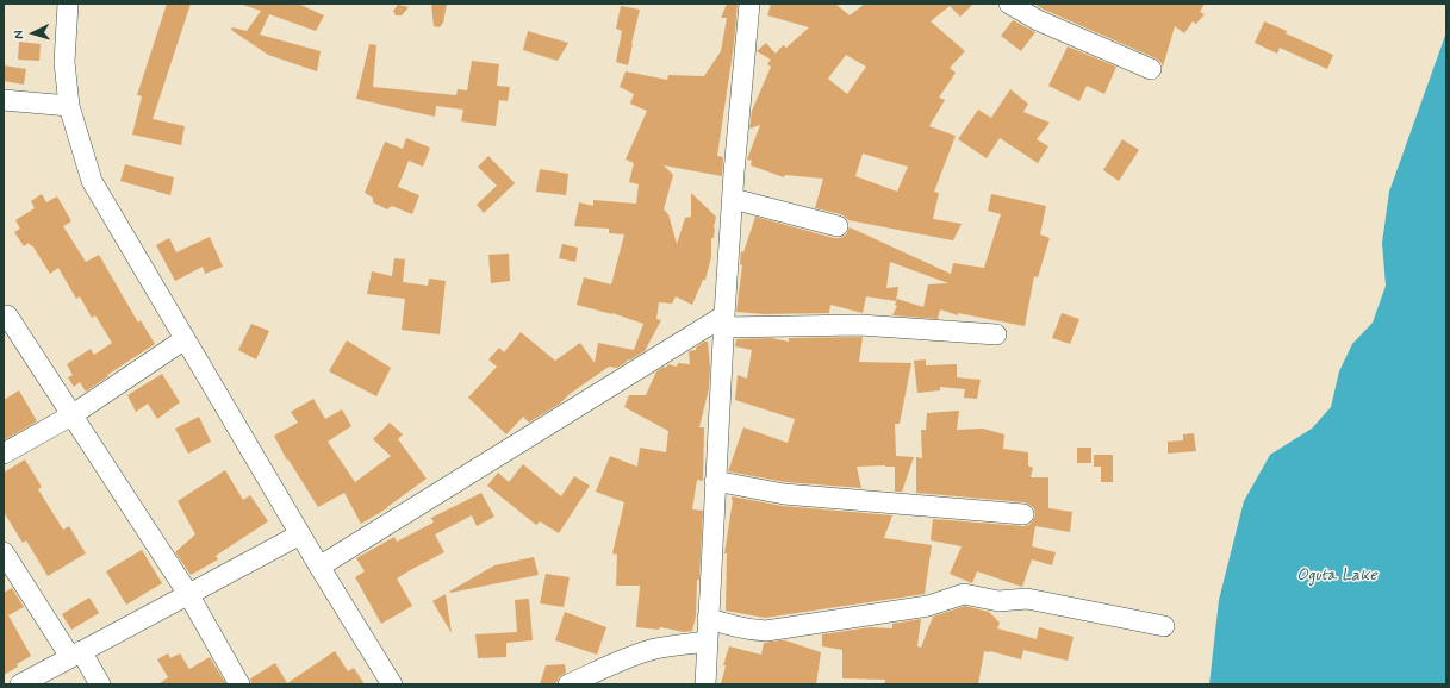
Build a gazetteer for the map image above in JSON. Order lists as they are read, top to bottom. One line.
{"water":["Oguta Lake"],"north":"left"}
